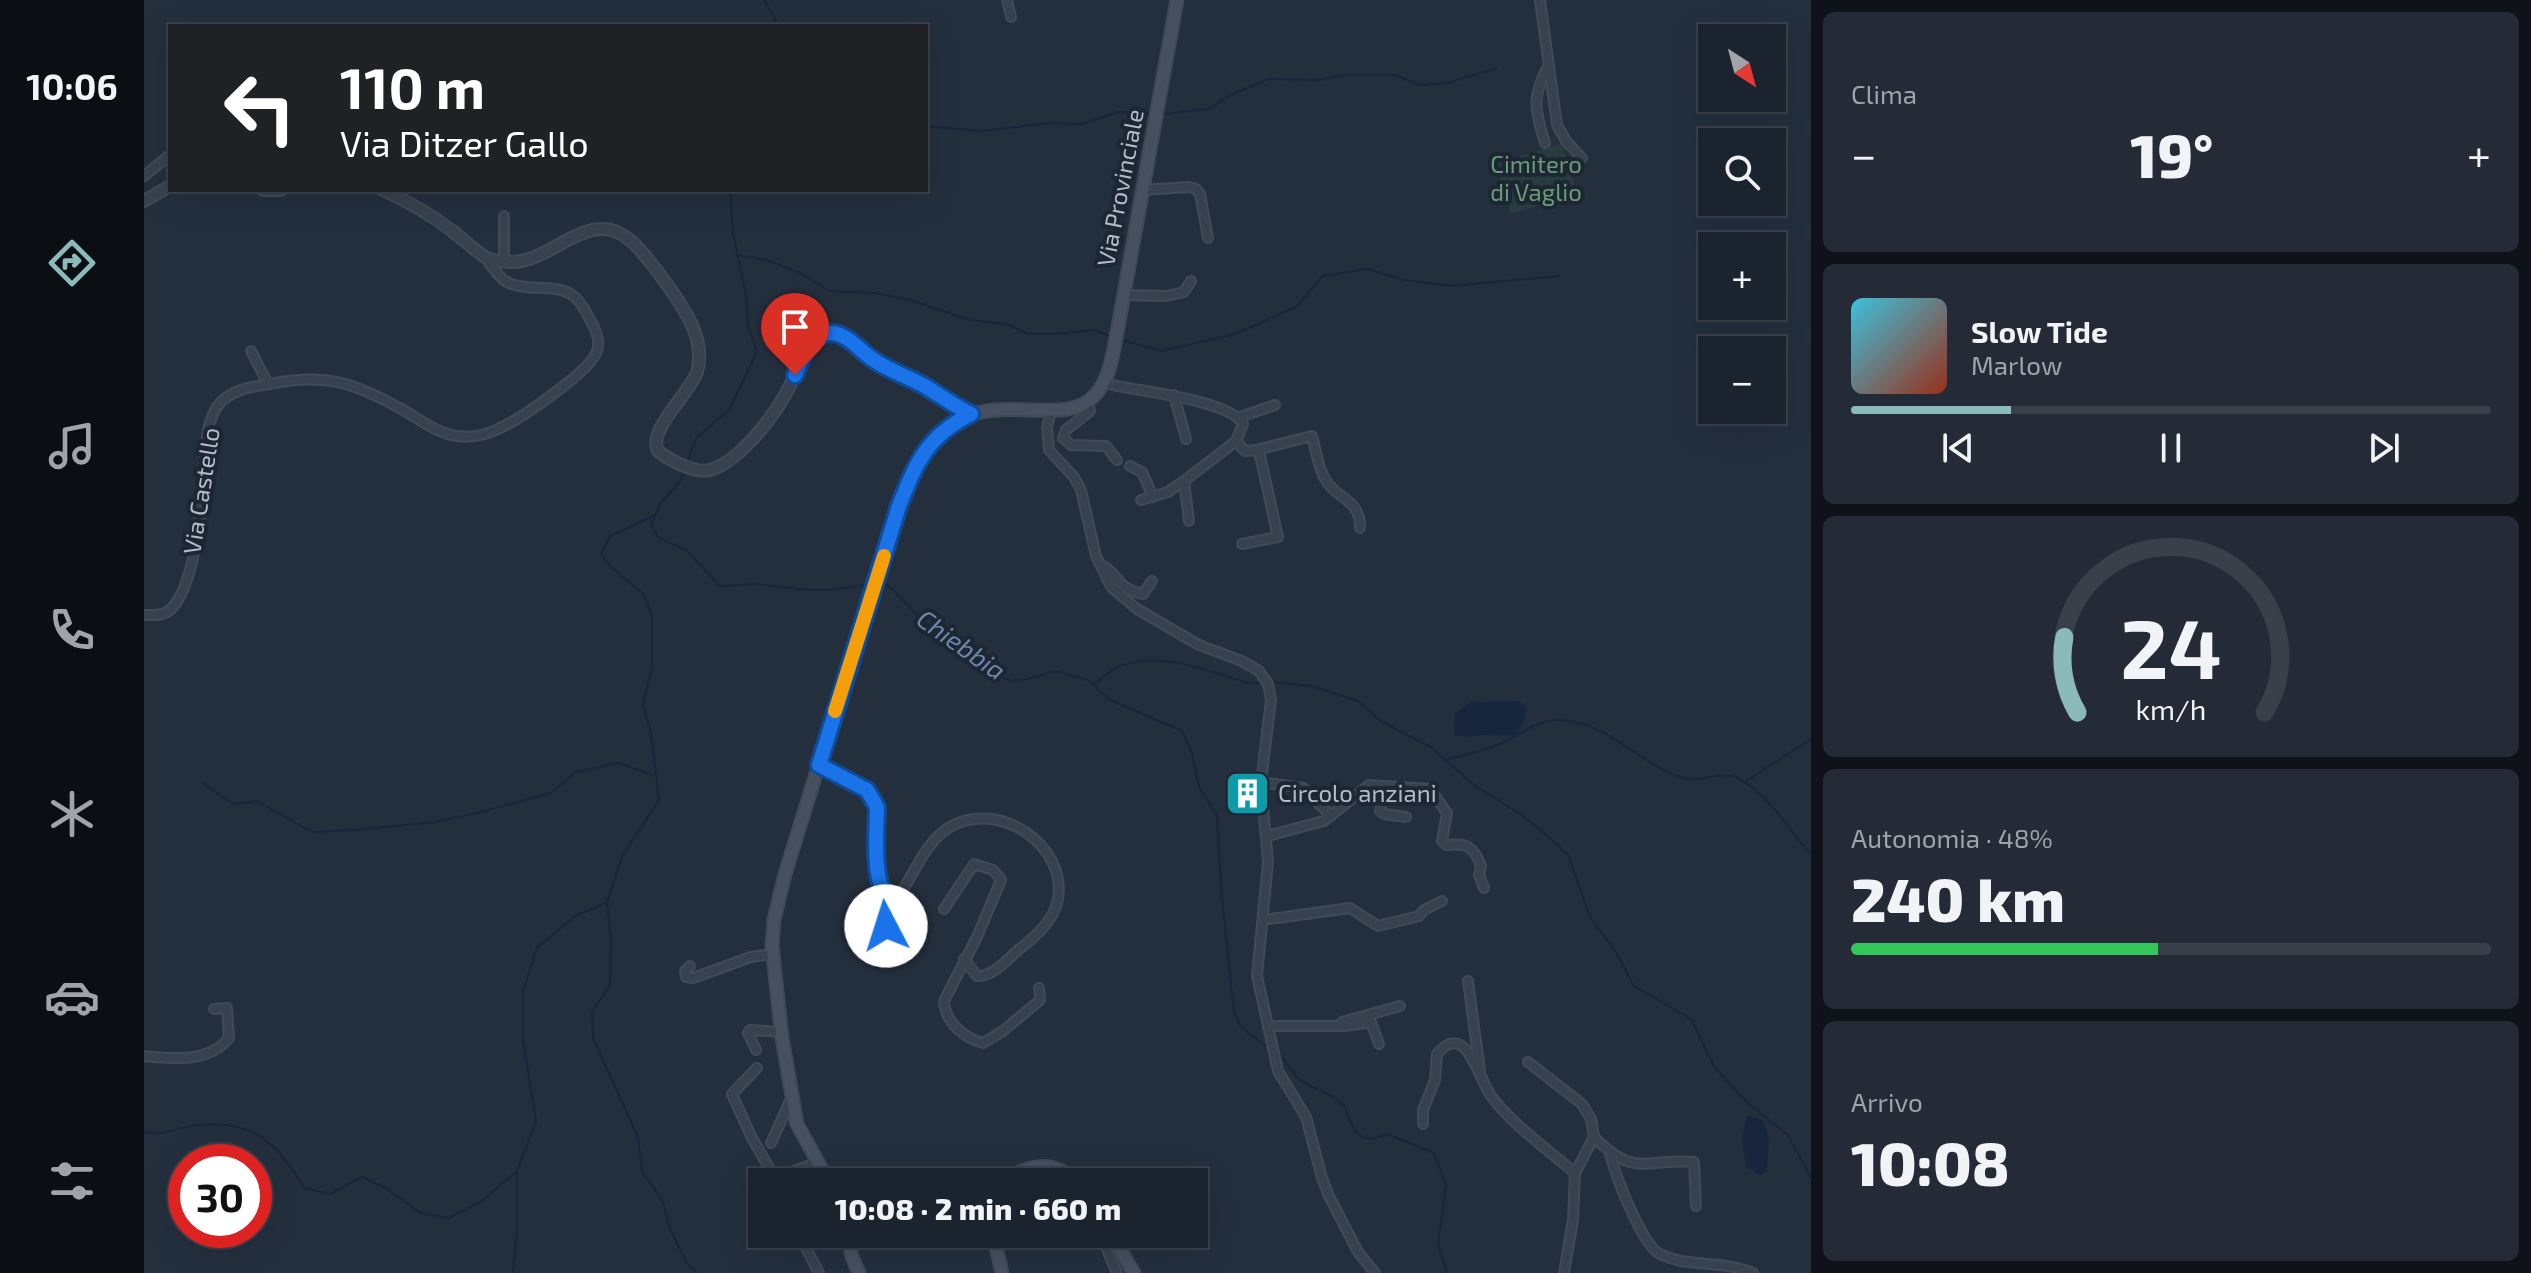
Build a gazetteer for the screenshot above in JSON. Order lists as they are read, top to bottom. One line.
{"streets":{"main road":["Via Provinciale"],"street":["Via Castello"]},"water":["Chiebbia"],"parks":["Cimitero di Vaglio"],"places":{"building":["Circolo anziani"]},"north":"bottom right","page":{"tabs":"10:06","tile":["Clima",["Autonomia · 48%","240 km"],["Arrivo","10:08"]],"map_buttons":["+","−"],"turn":["110 m","Via Ditzer Gallo"],"heat":["−","19°","+"],"song":["Slow Tide","Marlow"],"limit":"30","trip":"10:08 · 2 min · 660 m","gauge":["24","km/h"]}}
